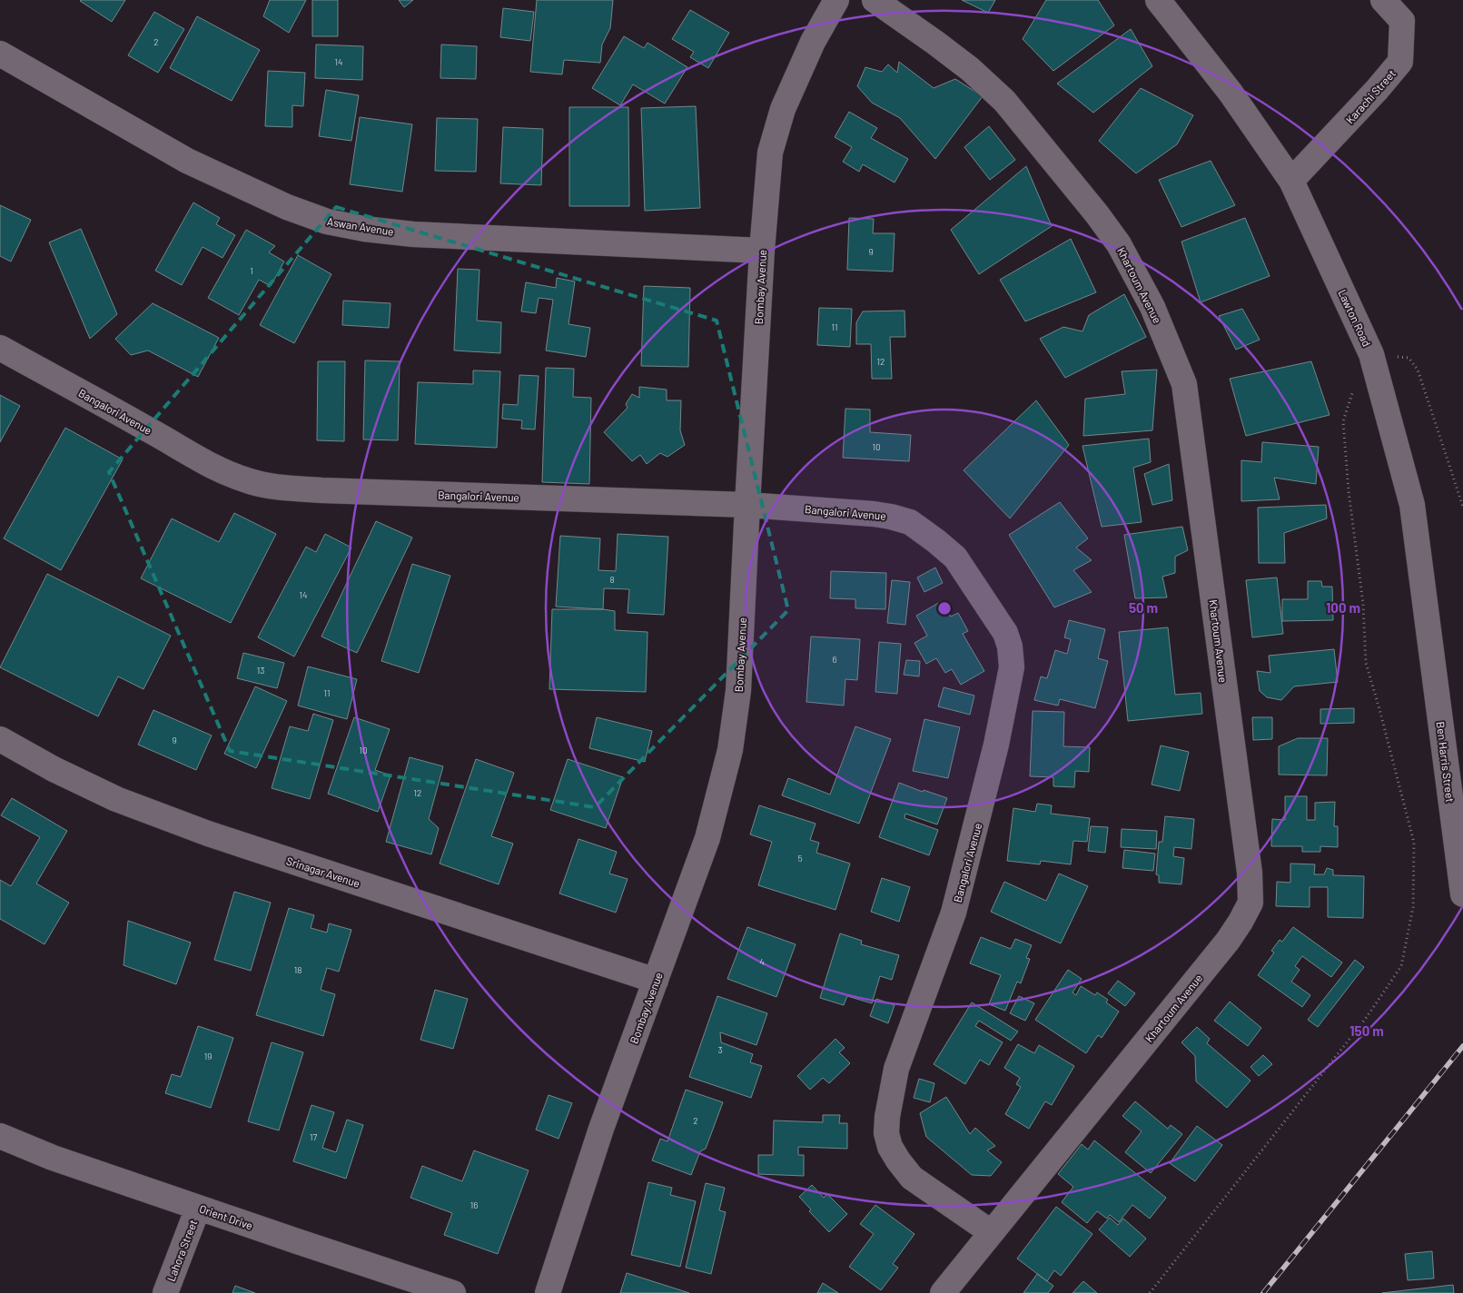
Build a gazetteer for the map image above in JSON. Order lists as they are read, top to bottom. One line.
{"streets":{"street":["Karachi Street","Aswan Avenue","Khartoum Avenue","Bombay Avenue","Lawton Road","Bangalori Avenue","Ben Harris Street","Srinagar Avenue","Orient Drive","Lahora Street"]},"crossings":[["Karachi Street","Lawton Road"],["Aswan Avenue","Bombay Avenue"],["Khartoum Avenue","Bangalori Avenue"],["Bombay Avenue","Bangalori Avenue"],["Bombay Avenue","Srinagar Avenue"],["Lawton Road","Ben Harris Street"],["Orient Drive","Lahora Street"]],"house_numbers":["2","14","9","1","11","12","10","8","14","6","13","11","9","10","12","5","4","18","3","19","2","17","16"],"rings":["50 m","100 m","150 m"]}
